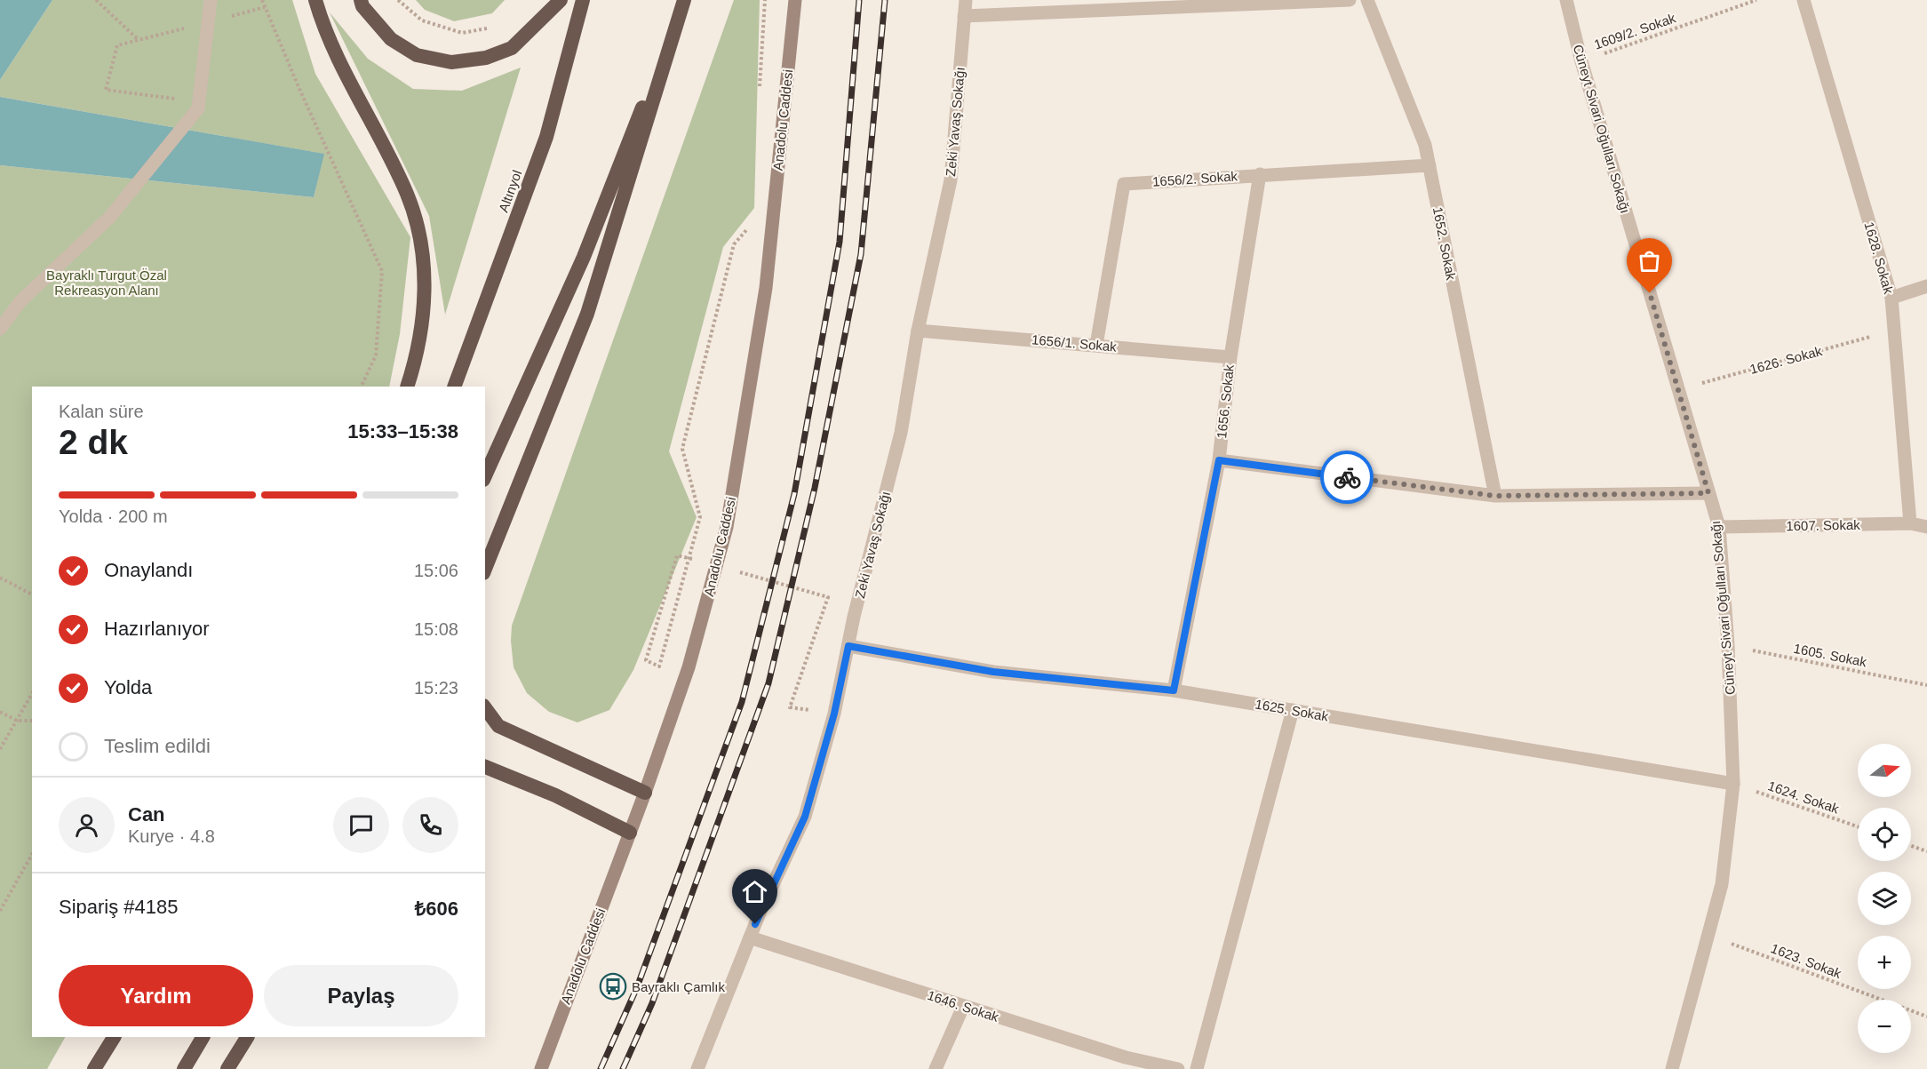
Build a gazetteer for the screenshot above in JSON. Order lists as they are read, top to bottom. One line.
{"streets":{"highway":["Altınyol"],"main road":["Anadolu Caddesi"],"street":["Zeki Yavaş Sokağı","Cüneyt Sivari Oğulları Sokağı","1656/2. Sokak","1652. Sokak","1628. Sokak","1656/1. Sokak","1656. Sokak","1607. Sokak","1625. Sokak","1646. Sokak"],"path":["1609/2. Sokak","1626. Sokak","1605. Sokak","1624. Sokak","1623. Sokak"]},"crossings":[["1609/2. Sokak","Cüneyt Sivari Oğulları Sokağı"],["Zeki Yavaş Sokağı","1656/1. Sokak"],["Zeki Yavaş Sokağı","1625. Sokak"],["Zeki Yavaş Sokağı","1646. Sokak"],["Cüneyt Sivari Oğulları Sokağı","1626. Sokak"],["Cüneyt Sivari Oğulları Sokağı","1607. Sokak"],["Cüneyt Sivari Oğulları Sokağı","1605. Sokak"],["Cüneyt Sivari Oğulları Sokağı","1625. Sokak"],["Cüneyt Sivari Oğulları Sokağı","1624. Sokak"],["Cüneyt Sivari Oğulları Sokağı","1623. Sokak"],["1656/2. Sokak","1652. Sokak"],["1656/2. Sokak","1656/1. Sokak"],["1656/2. Sokak","1656. Sokak"],["1628. Sokak","1626. Sokak"],["1628. Sokak","1607. Sokak"],["1656/1. Sokak","1656. Sokak"],["1656. Sokak","1625. Sokak"],["1625. Sokak","1624. Sokak"]],"parks":["Bayraklı Turgut Özal Rekreasyon Alanı"],"places":{"bus stop":["Bayraklı Çamlık"]},"north":"right","page":{"heading":["2 dk","Kalan süre","15:33–15:38"],"panel":["Can","Kurye · 4.8","Sipariş #4185","₺606"],"bar":"Yolda · 200 m","list":[["Onaylandı","15:06"],["Hazırlanıyor","15:08"],["Yolda","15:23"],"Teslim edildi"],"map_buttons":["+","−"],"buttons":["Yardım","Paylaş"]}}
